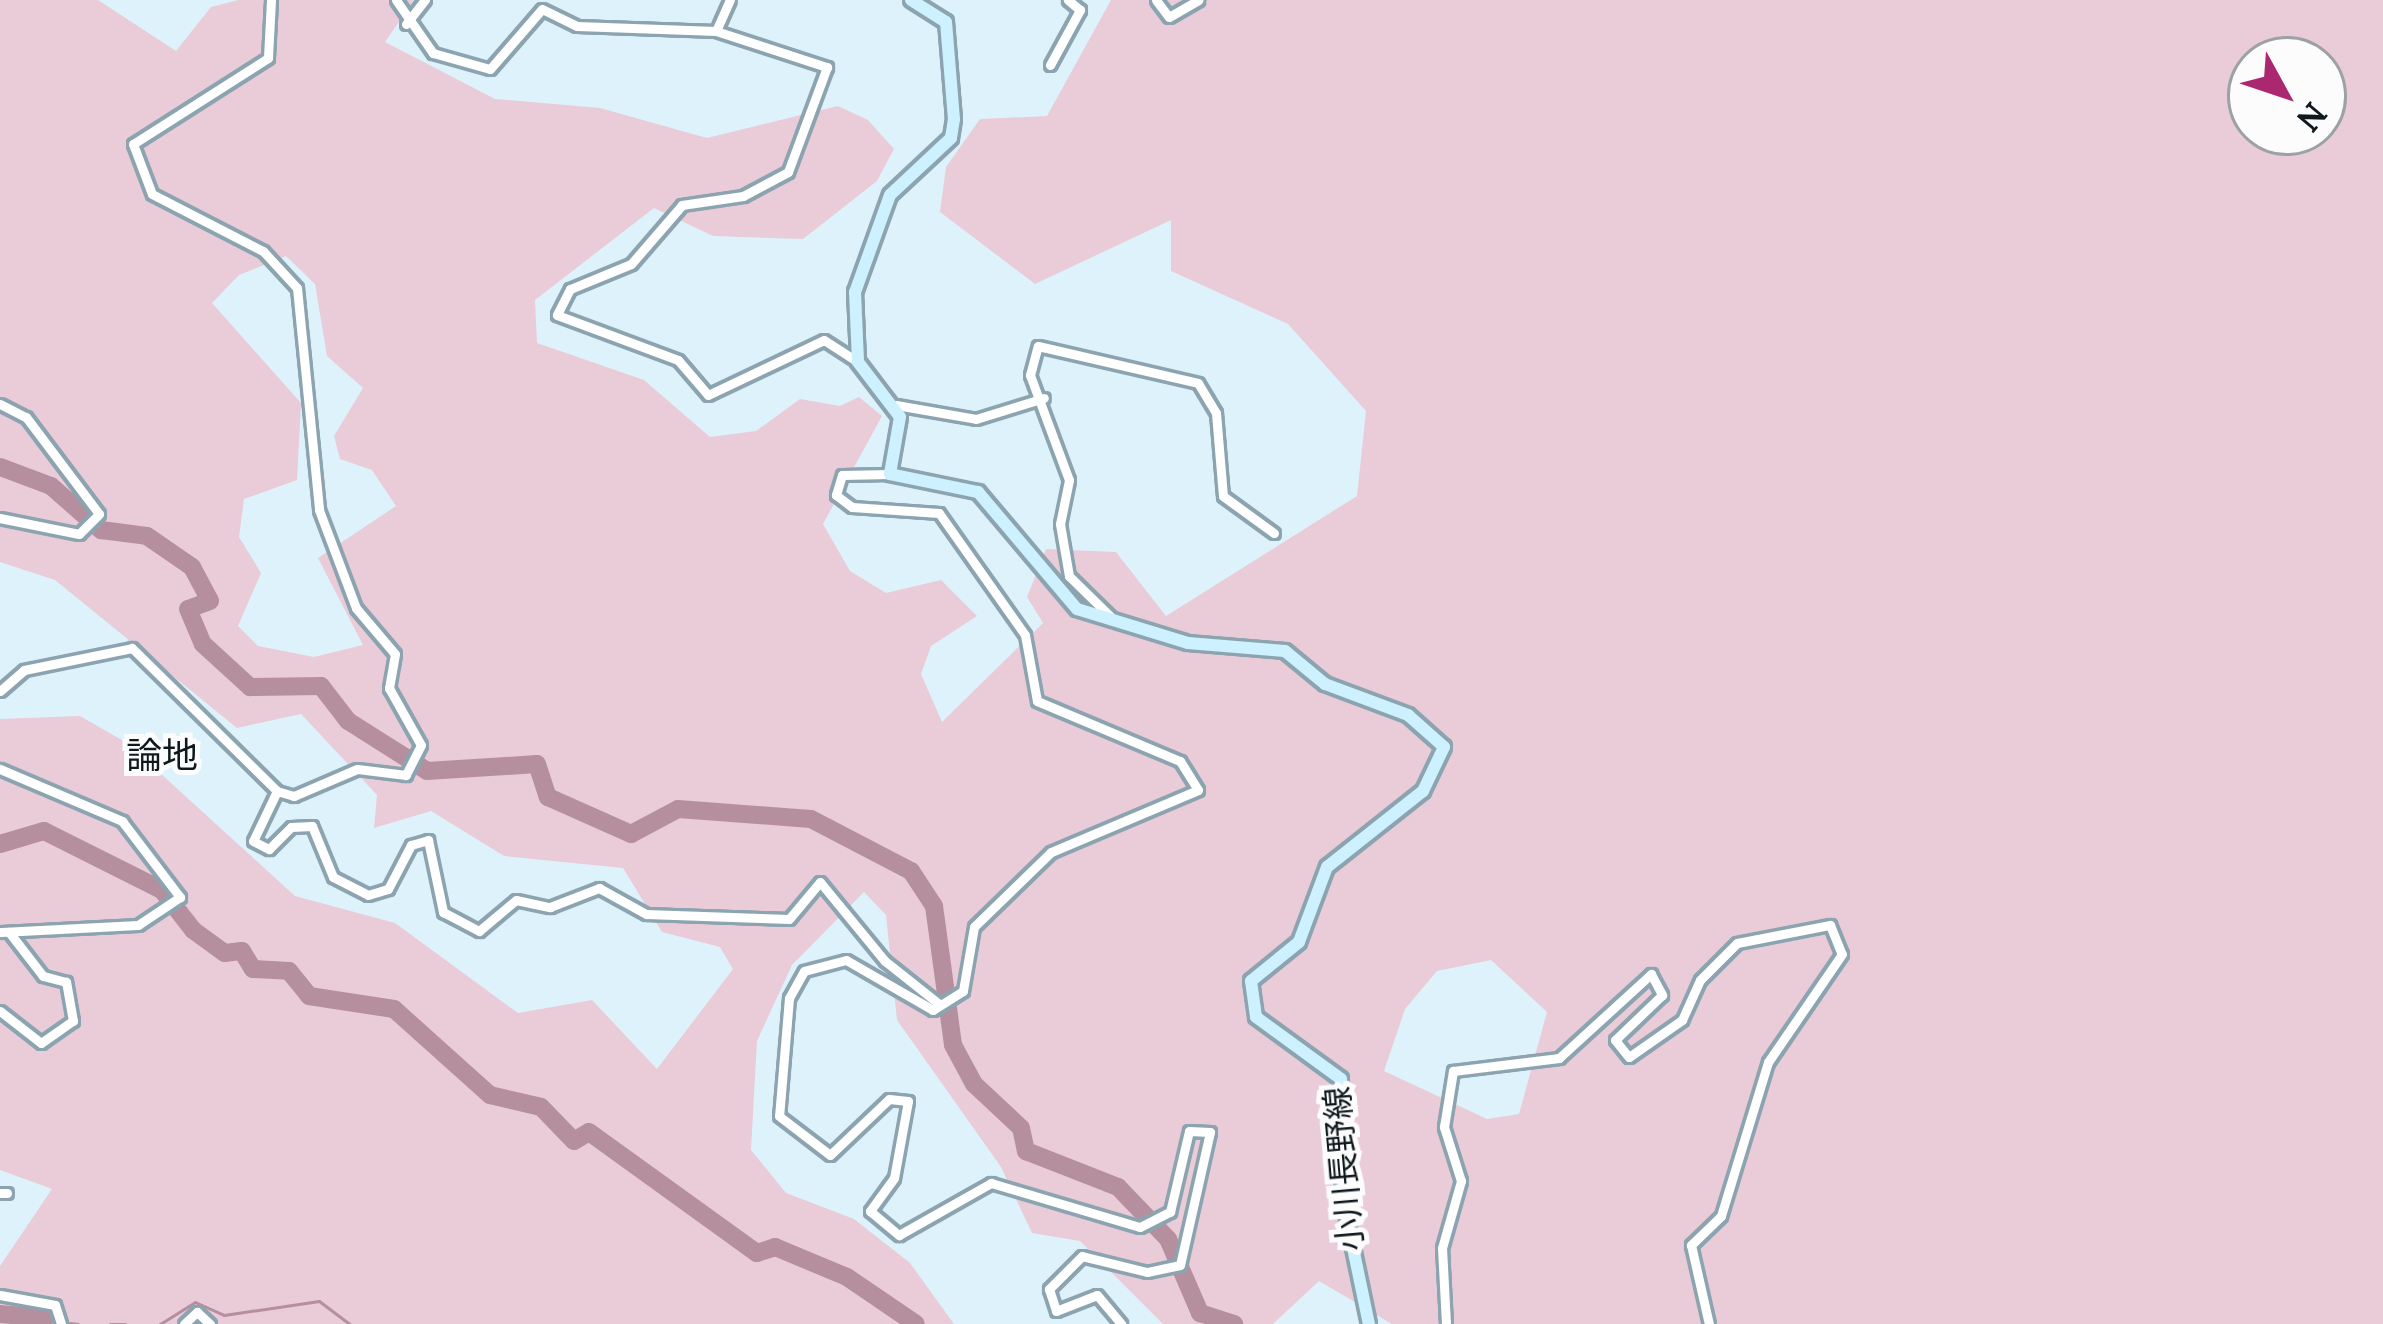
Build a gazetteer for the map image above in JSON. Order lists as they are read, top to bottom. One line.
{"streets":{"main road":["小川長野線"]},"districts":["論地"],"north":"bottom right"}
